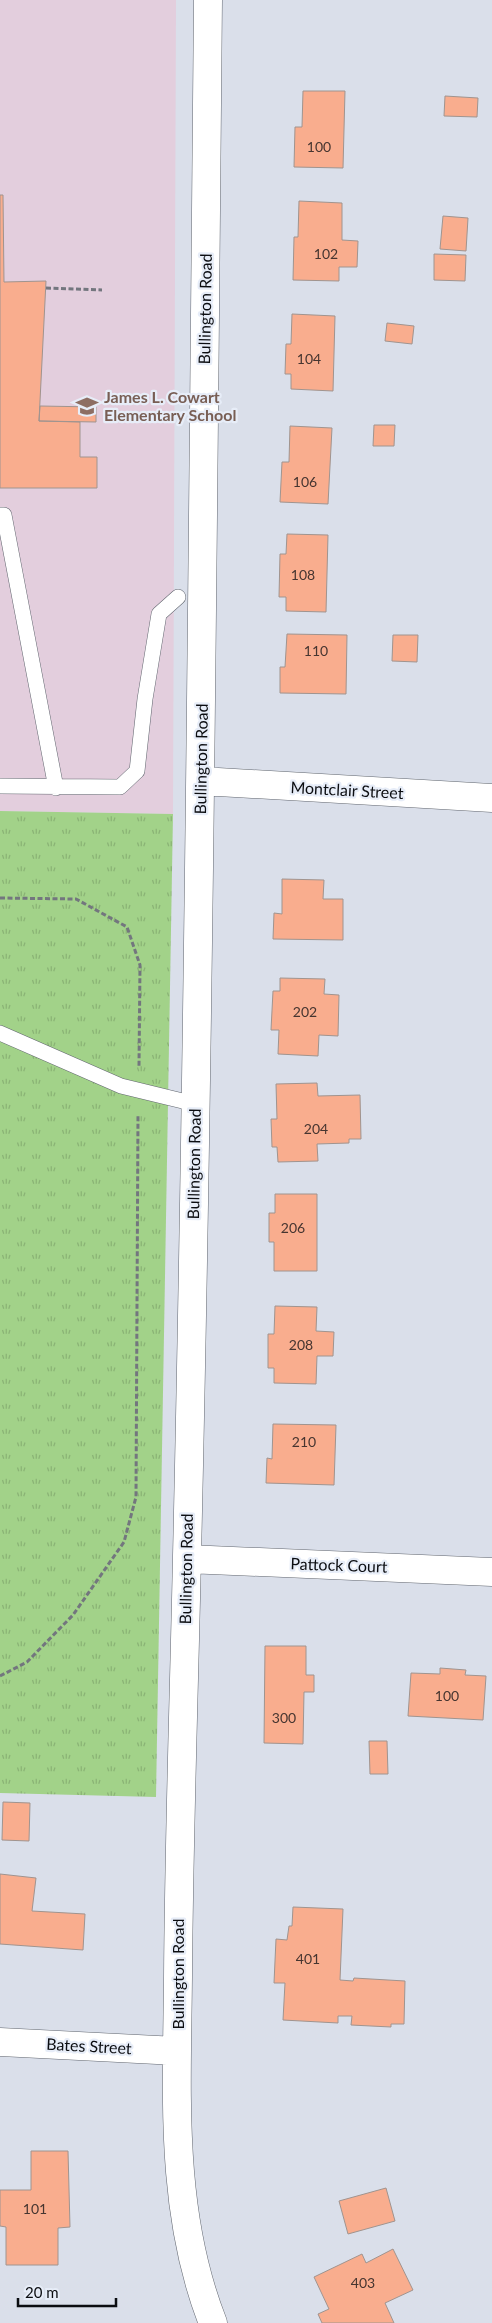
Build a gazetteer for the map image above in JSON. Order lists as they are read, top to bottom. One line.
{"streets":{"street":["Bullington Road","Montclair Street","Pattock Court","Bates Street"]},"crossings":[["Bullington Road","Montclair Street"],["Bullington Road","Pattock Court"],["Bullington Road","Bates Street"]],"places":{"school or university":["James L. Cowart Elementary School"]},"house_numbers":["100","102","104","106","108","110","202","204","206","208","210","100","300","401","101","403"],"scale_bar":"20 m"}
